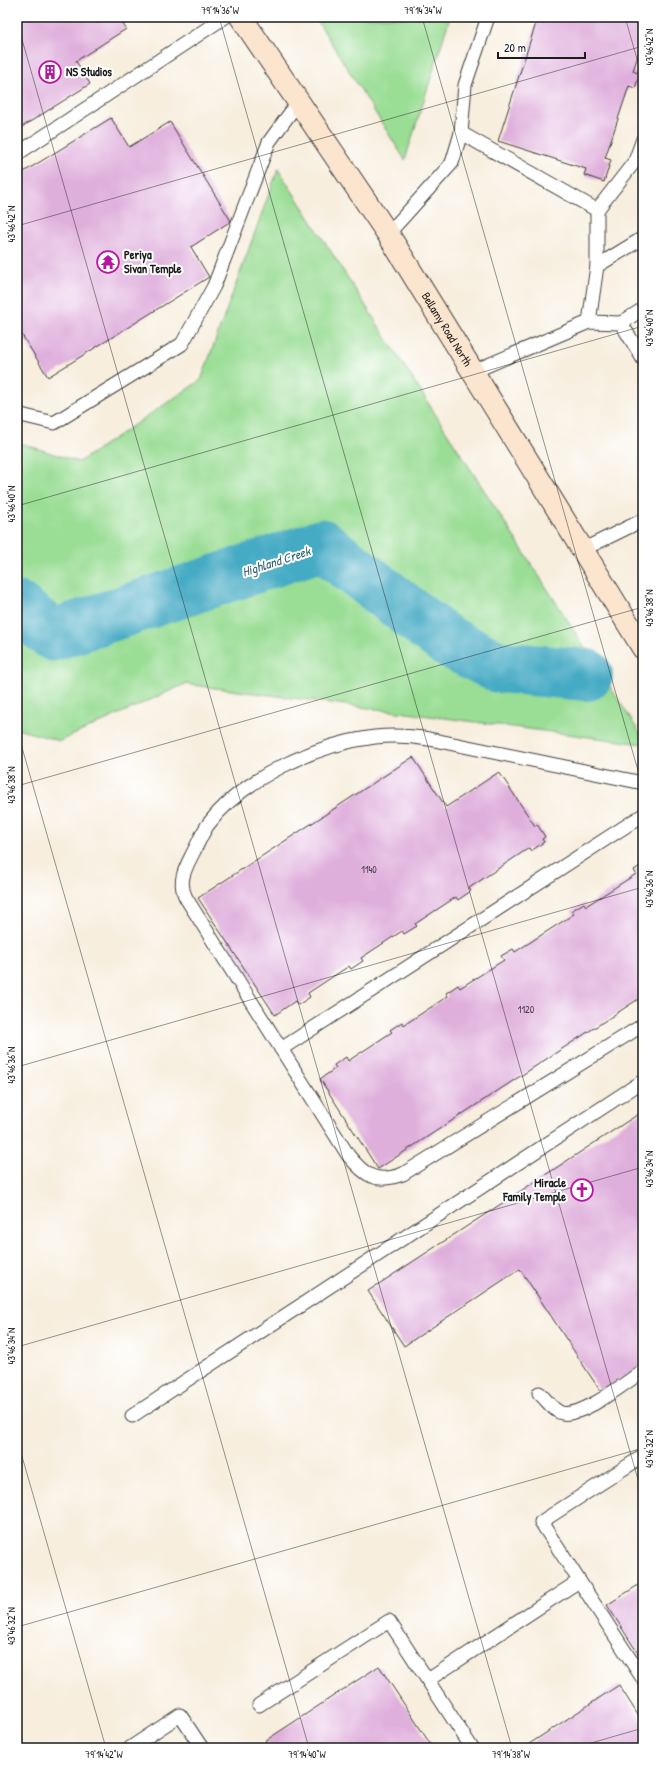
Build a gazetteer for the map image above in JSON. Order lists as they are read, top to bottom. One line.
{"streets":{"street":["Bellamy Road North"]},"water":["Highland Creek"],"places":{"building":["NS Studios"],"temple":["Periya Sivan Temple"],"church":["Miracle Family Temple"]},"house_numbers":["1140","1120"],"scale_bar":"20 m","coordinates":["79°14'36\"W","79°14'34\"W","43°46'42\"N","43°46'40\"N","43°46'38\"N","43°46'36\"N","43°46'34\"N","43°46'32\"N","79°14'42\"W","79°14'40\"W","79°14'38\"W"]}
